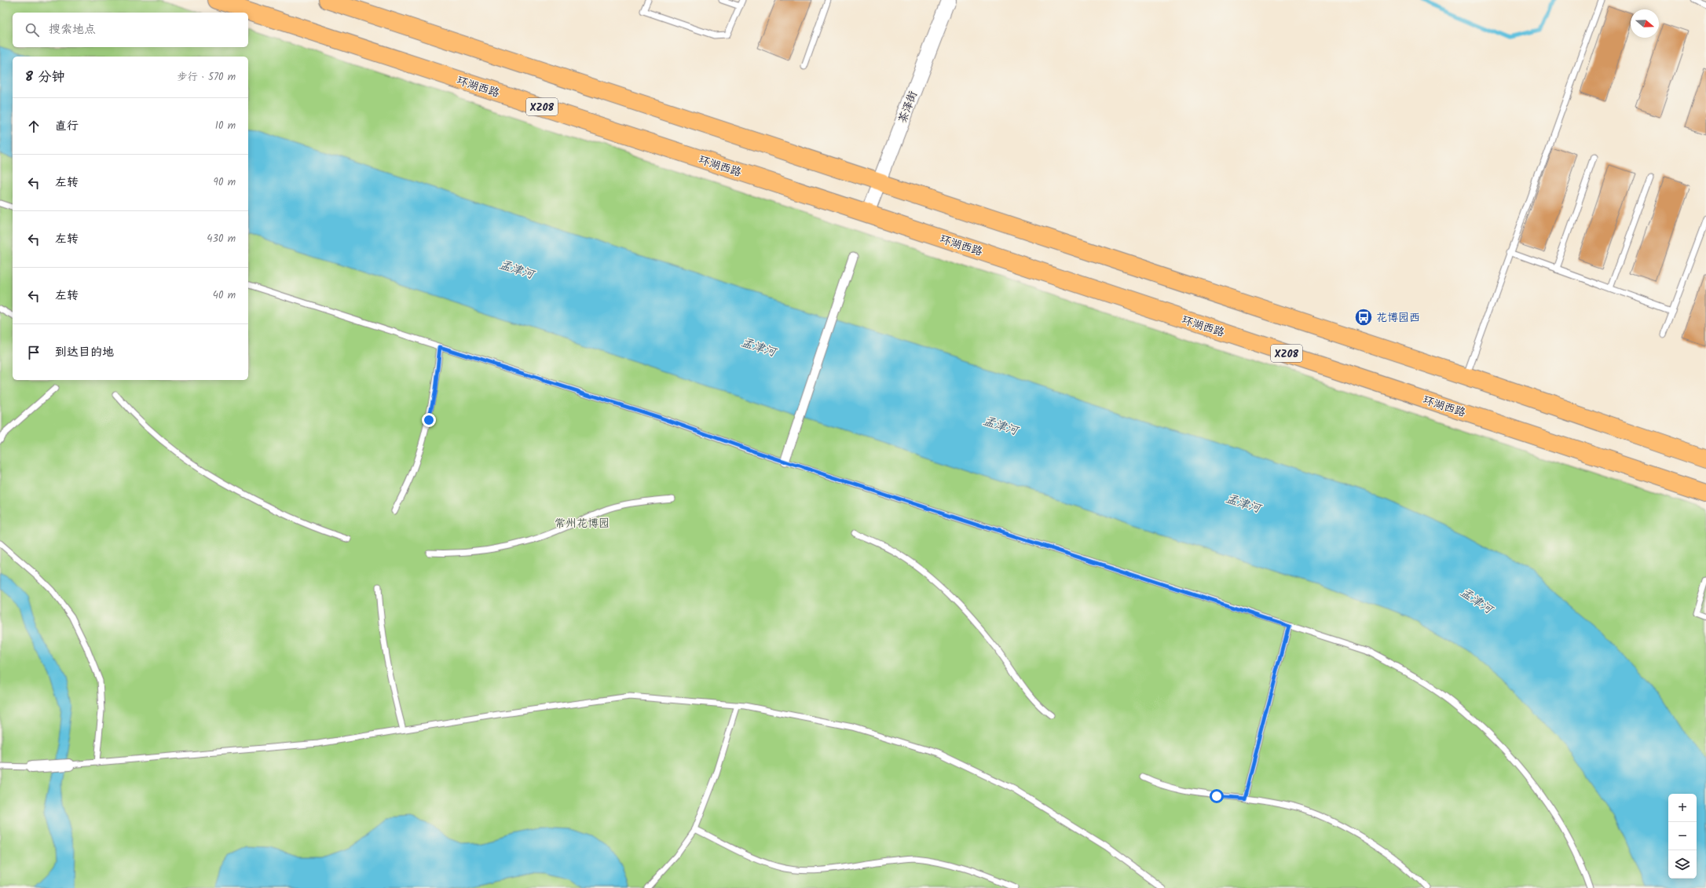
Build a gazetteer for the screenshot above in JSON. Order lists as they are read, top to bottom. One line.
{"streets":{"main road":["环湖西路","XZ08"],"street":["茶泽街"]},"crossings":[["环湖西路","茶泽街"]],"water":["孟津河"],"parks":["常州花博园"],"places":{"bus stop":["花博园西"]},"north":"right","page":{"search":"搜索地点","heading":["8 分钟","步行 · 570 m"],"list":[["直行","10 m"],["左转","90 m"],["左转","430 m"],["左转","40 m"],"到达目的地"],"map_buttons":["+","−"]}}
